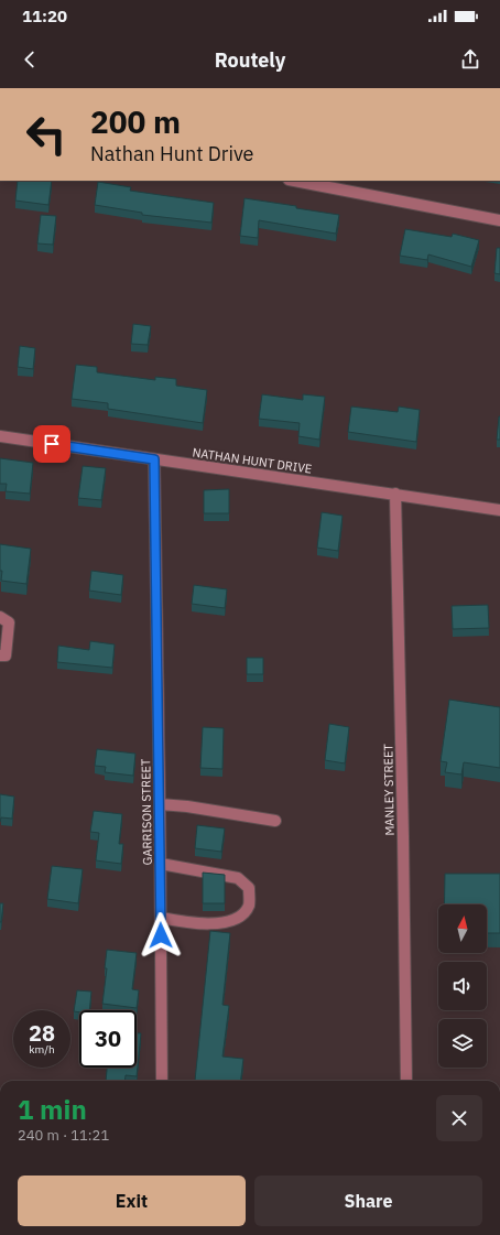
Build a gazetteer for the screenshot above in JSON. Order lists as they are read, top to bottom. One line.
{"streets":{"street":["NATHAN HUNT DRIVE","MANLEY STREET","GARRISON STREET"]},"crossings":[["NATHAN HUNT DRIVE","MANLEY STREET"],["NATHAN HUNT DRIVE","GARRISON STREET"]],"north":"top","page":{"status":"11:20","header":"Routely","turn":["200 m","Nathan Hunt Drive"],"speed":"28 km/h","limit":"30","heading":["1 min","240 m · 11:21"],"buttons":["Exit","Share"]}}
